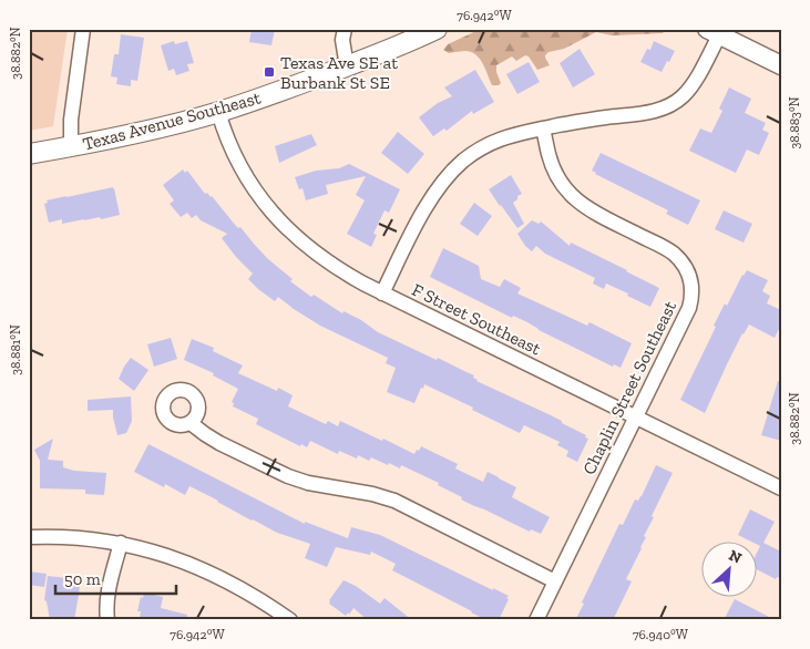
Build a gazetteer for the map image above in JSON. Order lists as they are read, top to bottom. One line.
{"streets":{"main road":["Texas Avenue Southeast"],"street":["F Street Southeast","Chaplin Street Southeast"]},"crossings":[["Texas Avenue Southeast","F Street Southeast"],["F Street Southeast","Chaplin Street Southeast"]],"places":{"transit":["Texas Ave SE at Burbank St SE"]},"scale_bar":"50 m","north":"top right","coordinates":["76.942°W","38.882°N","38.883°N","38.881°N","76.940°W"]}
